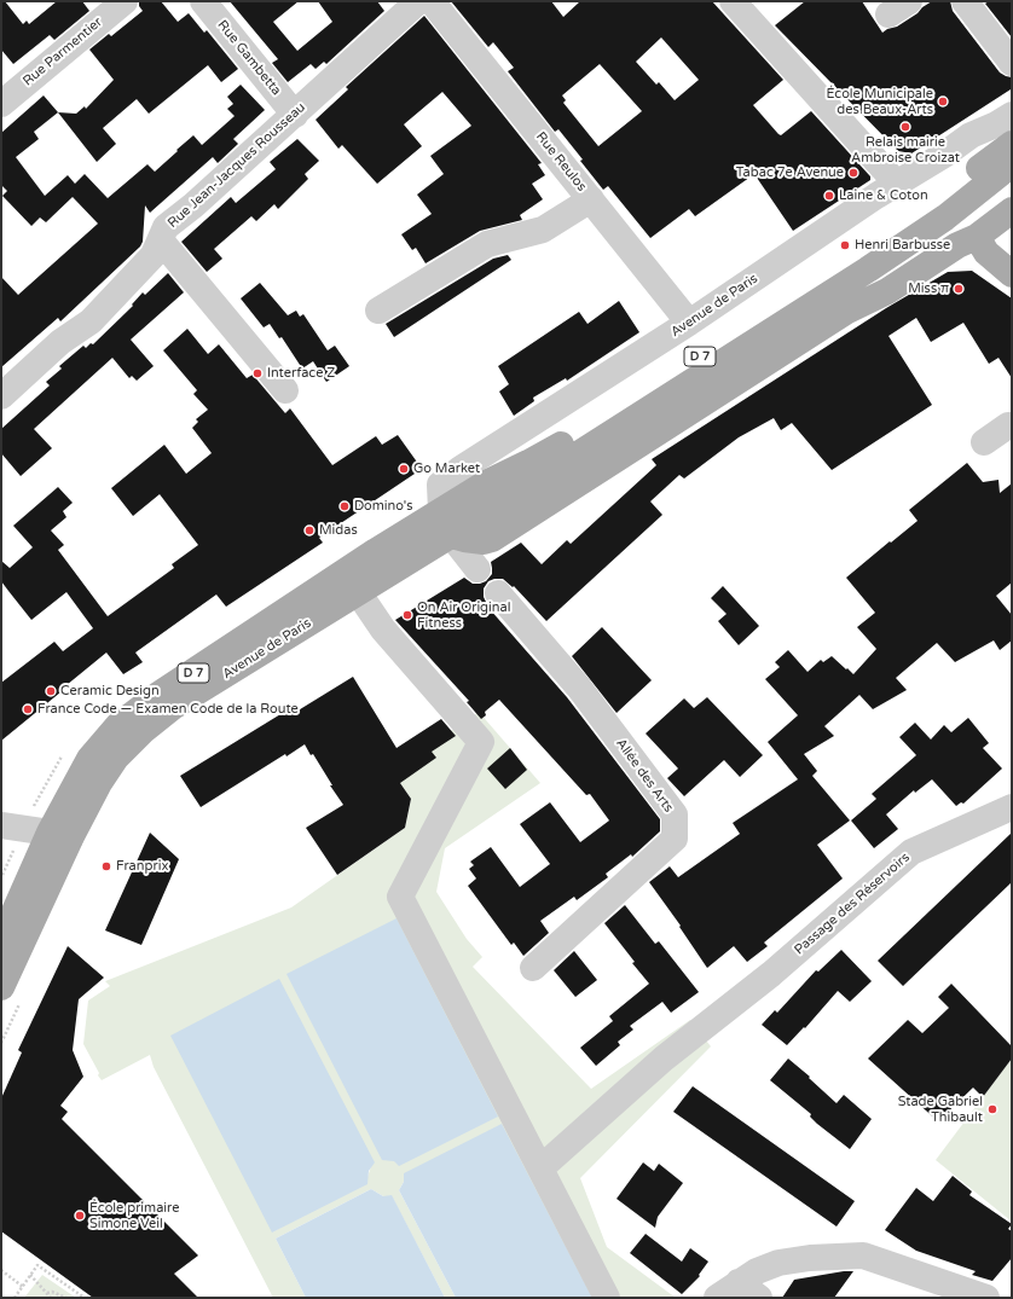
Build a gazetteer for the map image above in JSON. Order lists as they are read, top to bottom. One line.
{"streets":{"main road":["Avenue de Paris","D 7"],"street":["Rue Parmentier","Rue Gambetta","Rue Reulos","Rue Jean-Jacques Rousseau","Allée des Arts","Passage des Réservoirs"]},"crossings":[["Rue Gambetta","Rue Jean-Jacques Rousseau"],["Rue Reulos","Avenue de Paris"],["Avenue de Paris","D 7"]],"places":["École Municipale des Beaux-Arts","Relais mairie Ambroise Croizat","Tabac 7e Avenue","Laine & Coton","Henri Barbusse","Miss π","Interface Z","Go Market","Domino's","Midas","On Air Original Fitness","Ceramic Design","France Code — Examen Code de la Route","Franprix","Stade Gabriel Thibault","École primaire Simone Veil"]}
